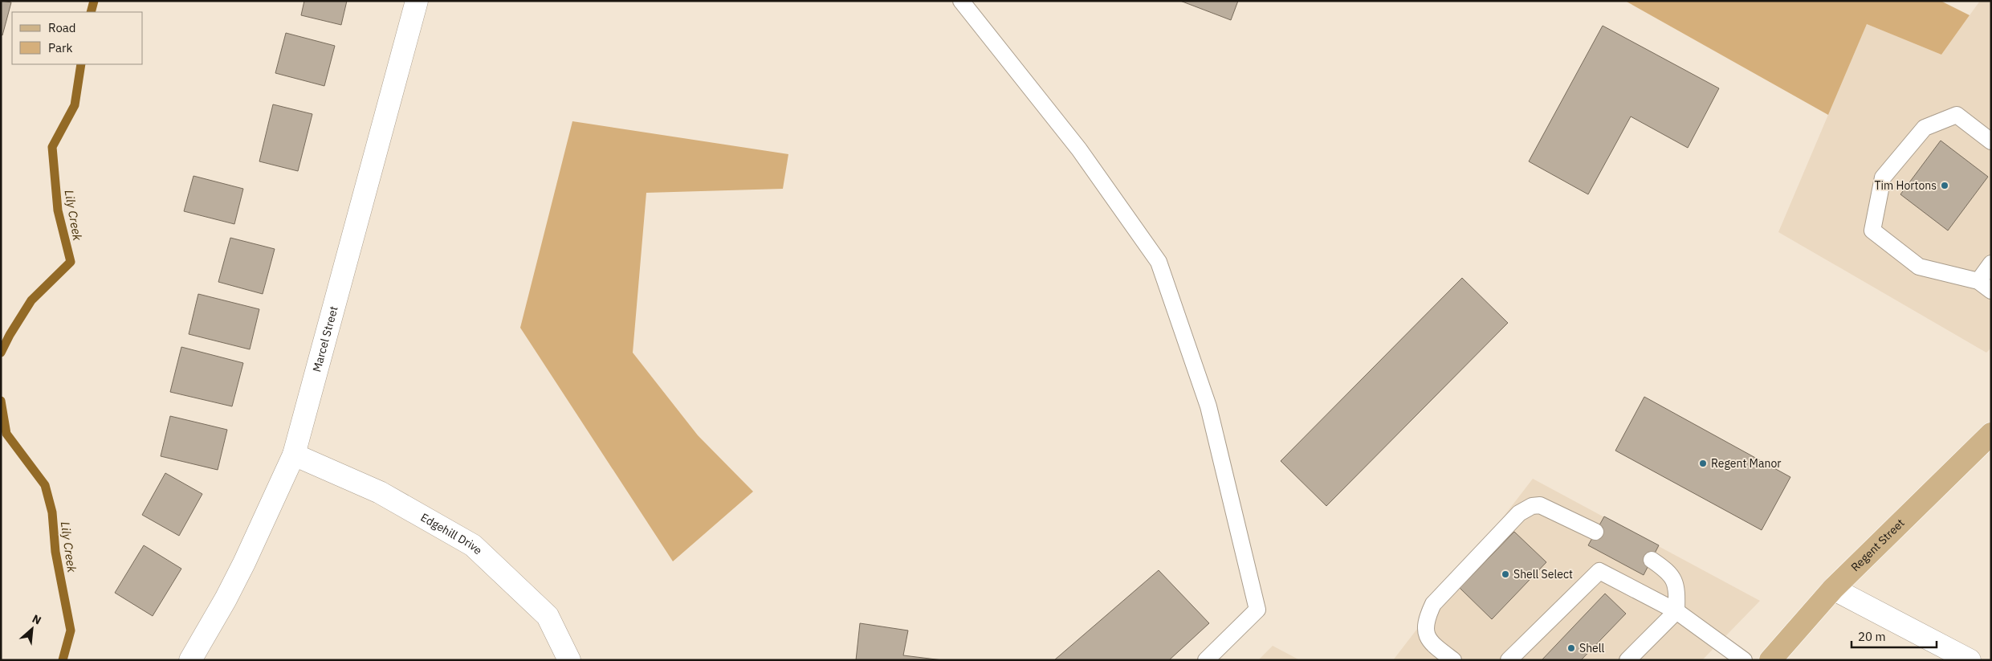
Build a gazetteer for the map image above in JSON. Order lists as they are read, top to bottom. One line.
{"streets":{"main road":["Regent Street"],"street":["Marcel Street","Edgehill Drive"]},"crossings":[["Marcel Street","Edgehill Drive"]],"water":["Lily Creek"],"places":["Tim Hortons","Regent Manor","Shell Select","Shell"],"legend":["Road","Park"],"scale_bar":"20 m","north":"top right"}
